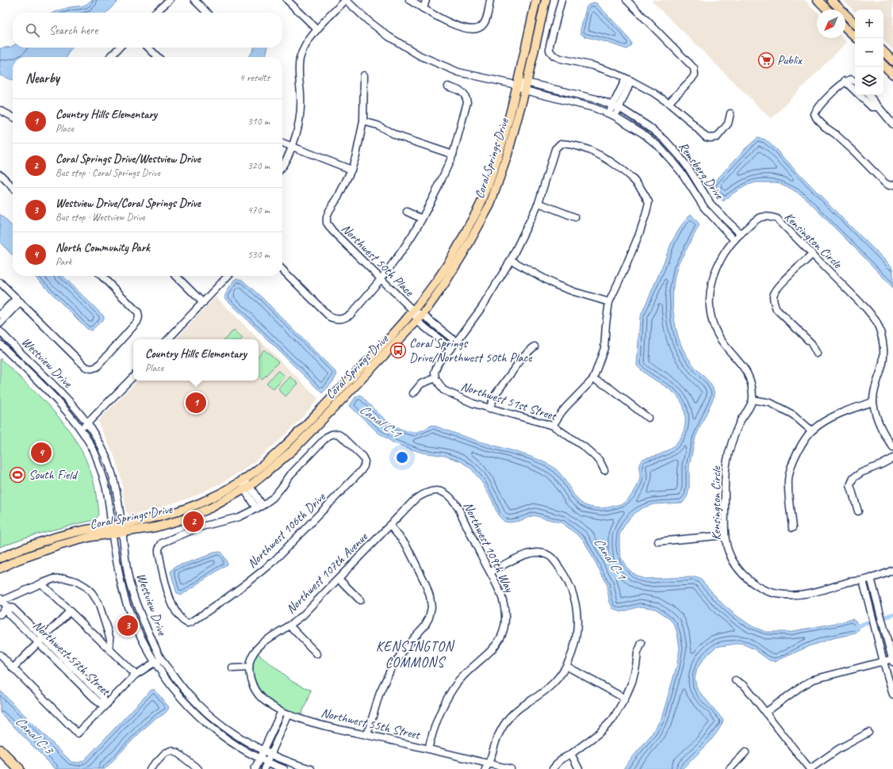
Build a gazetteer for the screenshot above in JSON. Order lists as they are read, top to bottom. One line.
{"streets":{"main road":["Coral Springs Drive"],"street":["Remsberg Drive","Kensington Circle","Northwest 50th Place","Westview Drive","Northwest 51st Street","Northwest 106th Drive","Northwest 109th Way","Northwest 107th Avenue","Northwest 57th Street","Northwest 55th Street"]},"crossings":[["Coral Springs Drive","Remsberg Drive"],["Coral Springs Drive","Northwest 50th Place"],["Coral Springs Drive","Westview Drive"],["Remsberg Drive","Kensington Circle"],["Northwest 109th Way","Northwest 107th Avenue"],["Northwest 109th Way","Northwest 55th Street"],["Northwest 107th Avenue","Northwest 55th Street"]],"districts":["KENSINGTON COMMONS"],"water":["Canal C-1","Canal C-3"],"places":{"supermarket":["Publix"],"bus stop":["Coral Springs Drive/Northwest 50th Place"],"sports":["South Field"]},"north":"bottom left","page":{"map_buttons":["+","−"],"search":"Search here","heading":["Nearby","4 results"],"list":[{"mark":"1","name":"Country Hills Elementary","note":"Place","value":"310 m"},{"mark":"2","name":"Coral Springs Drive/Westview Drive","note":"Bus stop · Coral Springs Drive","value":"320 m"},{"mark":"3","name":"Westview Drive/Coral Springs Drive","note":"Bus stop · Westview Drive","value":"470 m"},{"mark":"4","name":"North Community Park","note":"Park","value":"530 m"}],"popup":["Country Hills Elementary","Place"],"pins":["1","4","2","3"]}}
